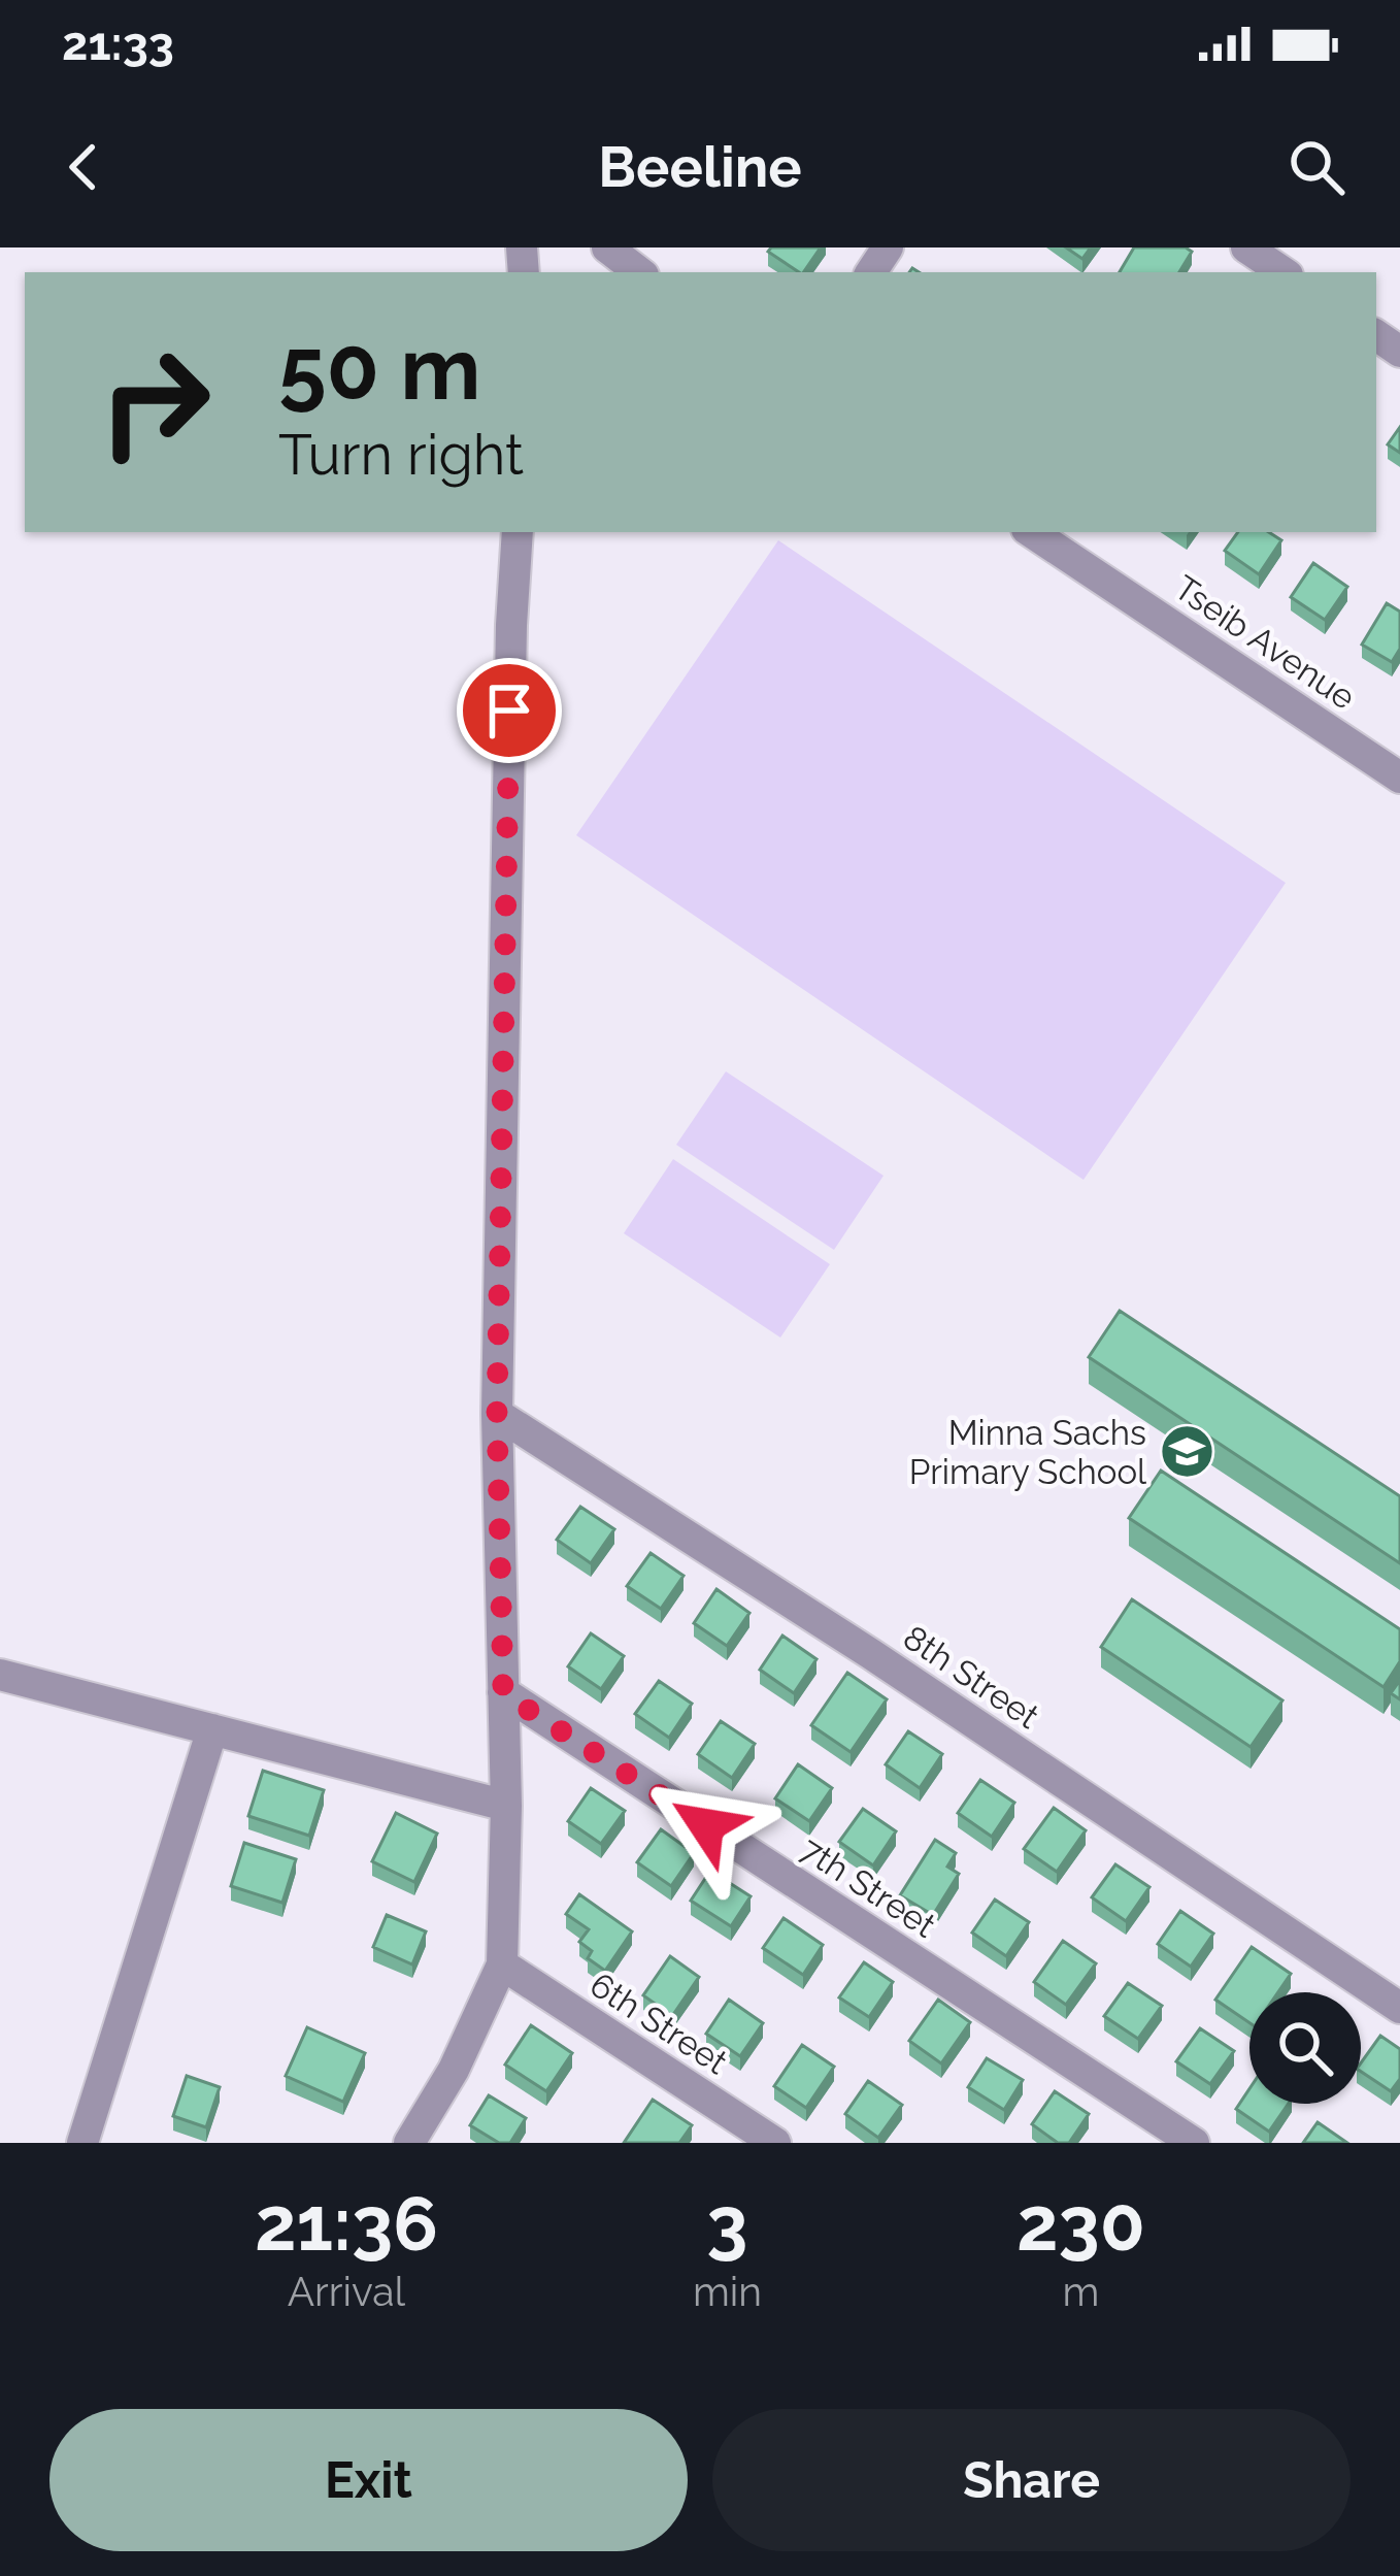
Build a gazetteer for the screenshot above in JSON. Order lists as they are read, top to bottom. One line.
{"streets":{"street":["Tseib Avenue","8th Street","7th Street","6th Street"]},"places":{"school or university":["Minna Sachs Primary School"]},"page":{"status":"21:33","header":"Beeline","turn":["50 m","Turn right"],"eta":["21:36","Arrival","3","min","230","m"],"buttons":["Exit","Share"]}}
